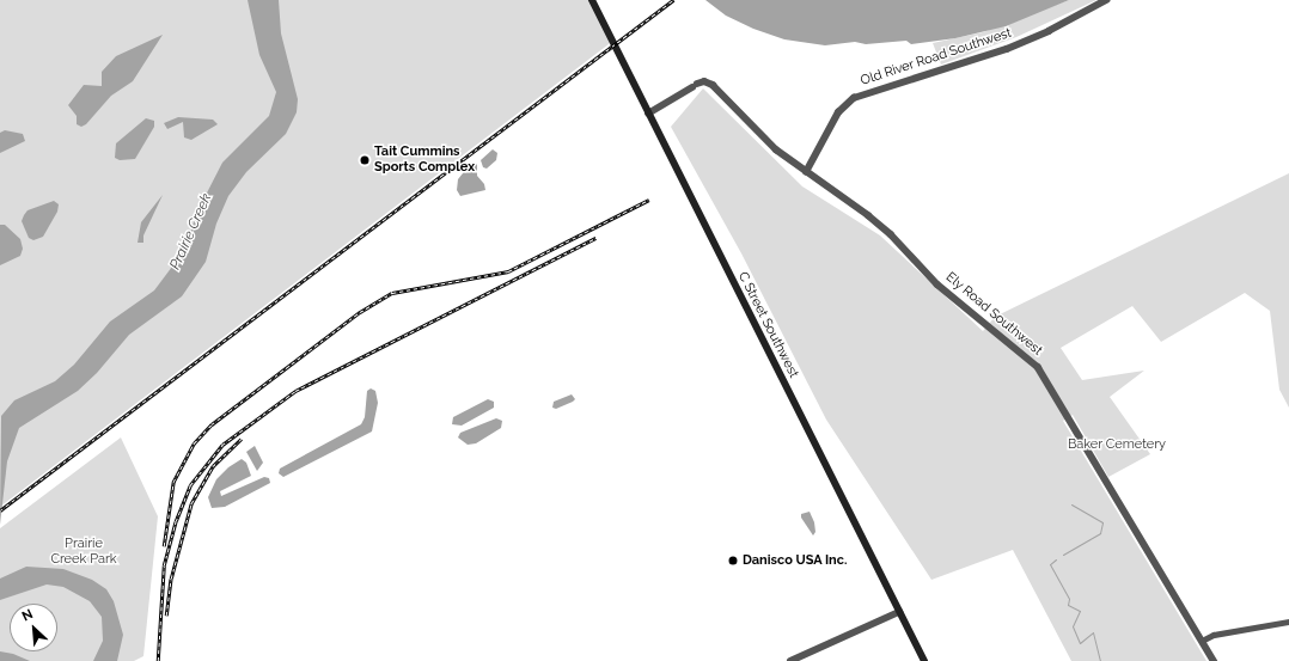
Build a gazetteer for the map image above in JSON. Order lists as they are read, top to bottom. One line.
{"streets":{"main road":["C Street Southwest"],"street":["Old River Road Southwest","Ely Road Southwest"]},"crossings":[["Old River Road Southwest","Ely Road Southwest"],["Ely Road Southwest","C Street Southwest"]],"water":["Prairie Creek"],"parks":["Baker Cemetery","Prairie Creek Park"],"places":["Tait Cummins Sports Complex","Danisco USA Inc."],"north":"top left"}
